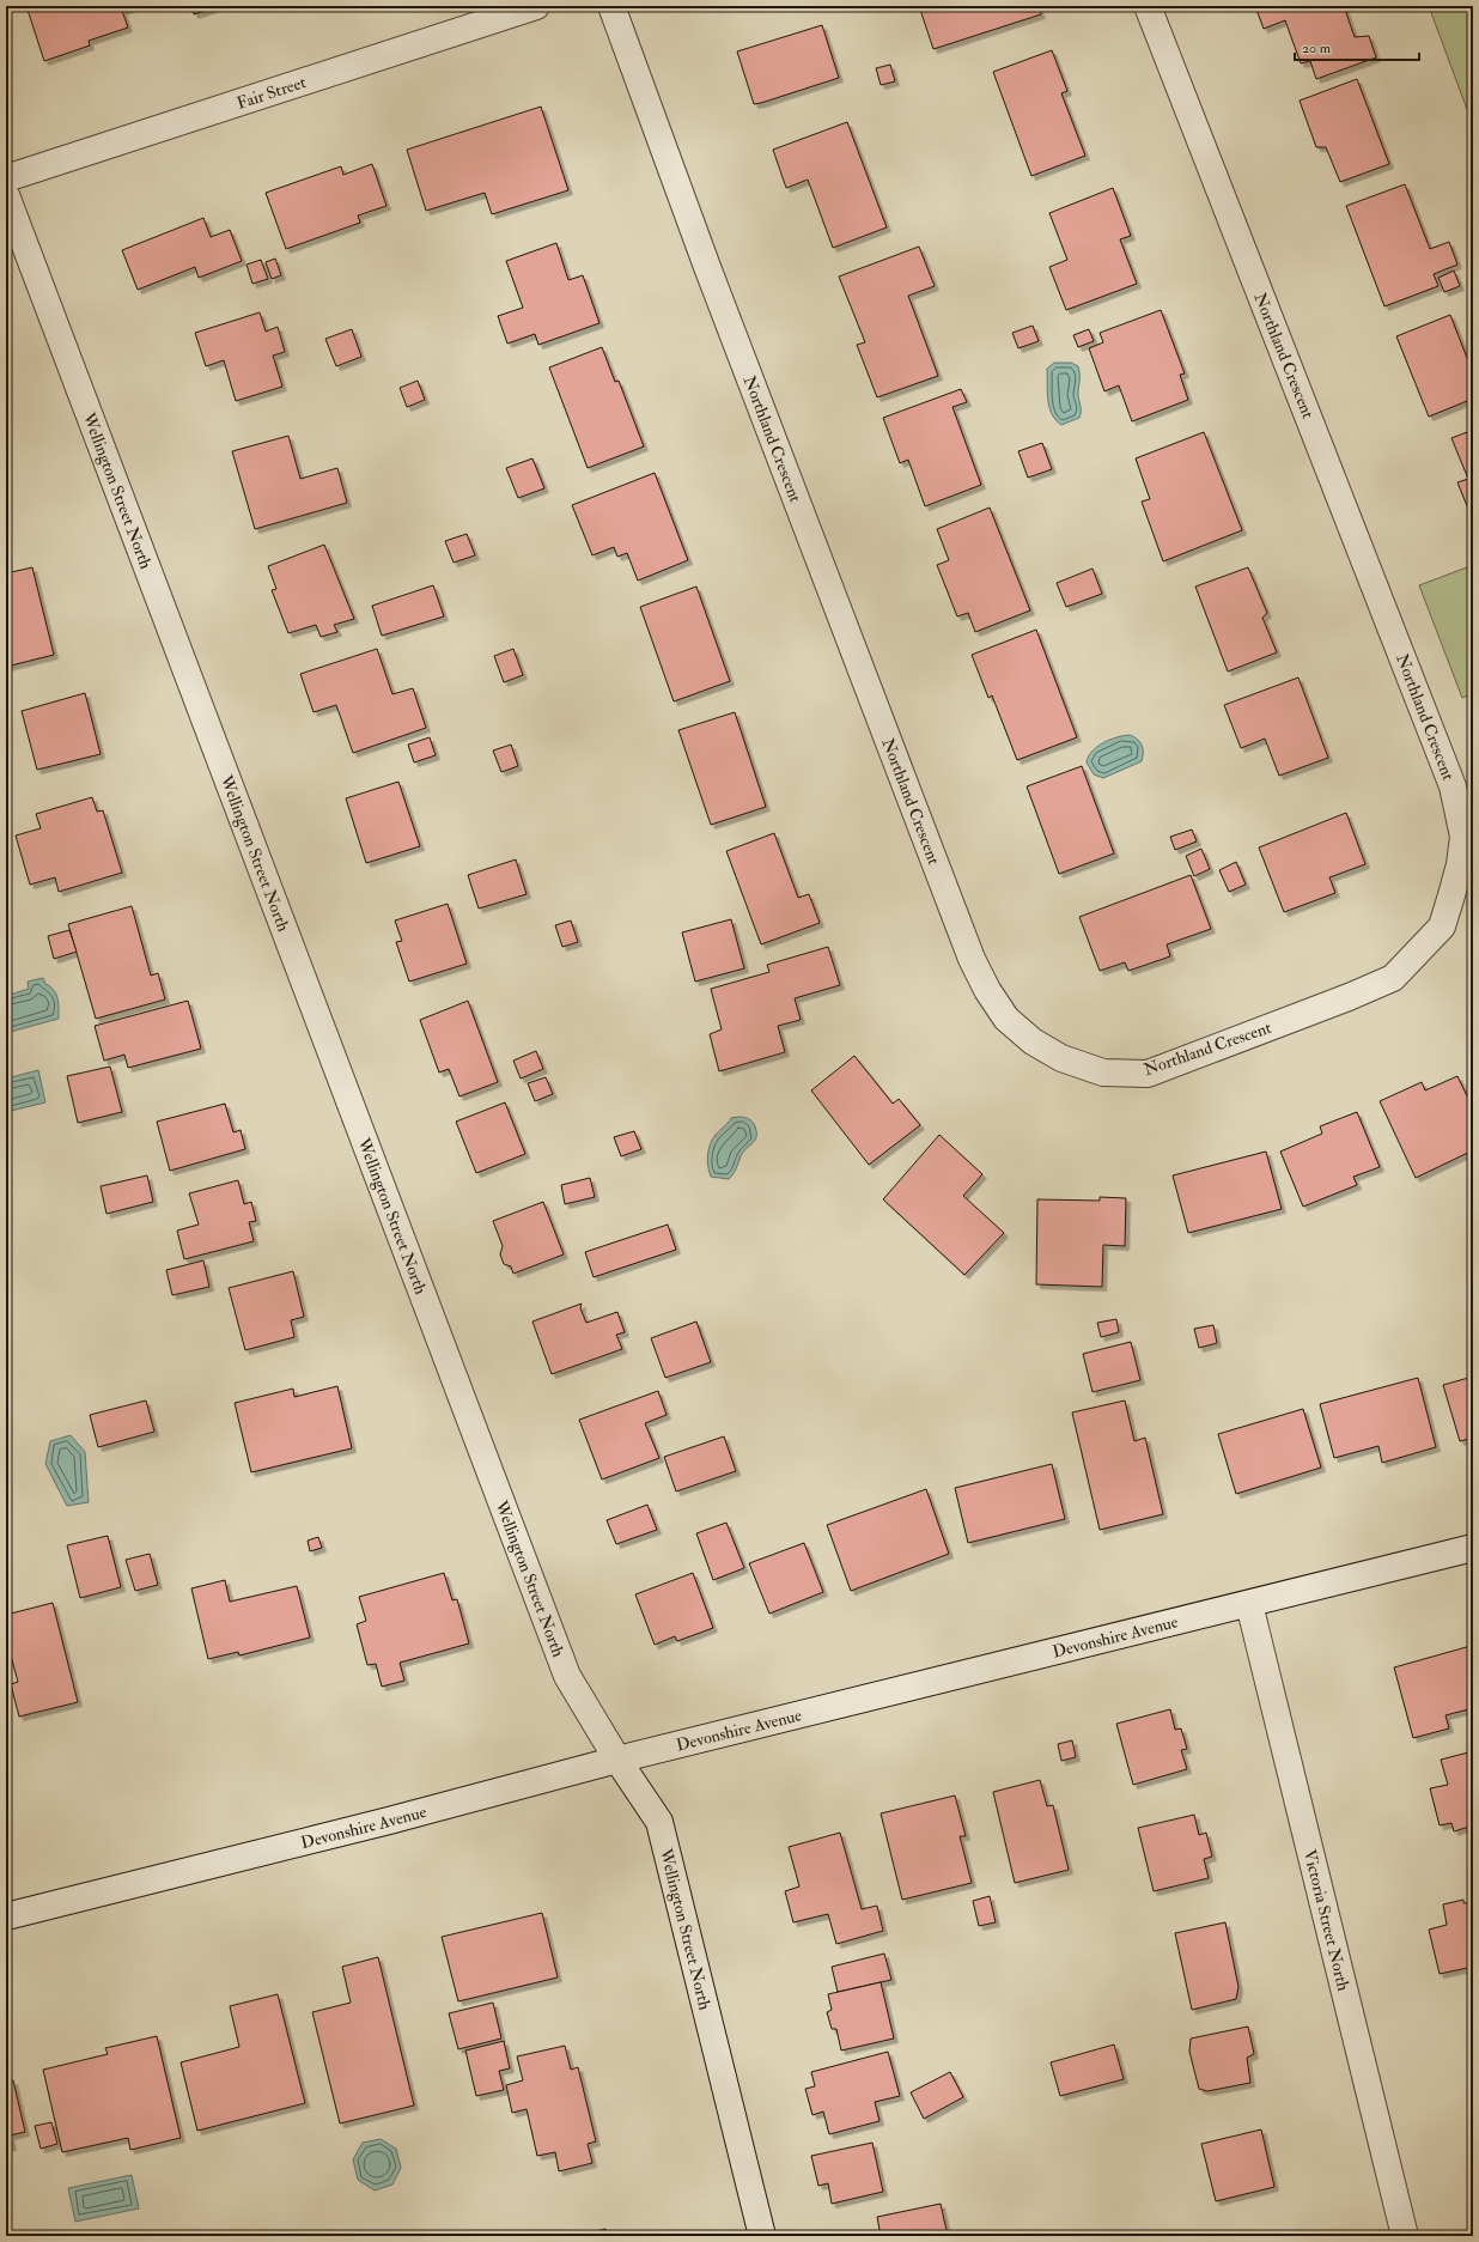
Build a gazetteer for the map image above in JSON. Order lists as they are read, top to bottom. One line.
{"streets":{"street":["Fair Street","Northland Crescent","Wellington Street North","Devonshire Avenue","Victoria Street North"]},"crossings":[["Wellington Street North","Devonshire Avenue"],["Devonshire Avenue","Victoria Street North"]],"scale_bar":"20 m"}
